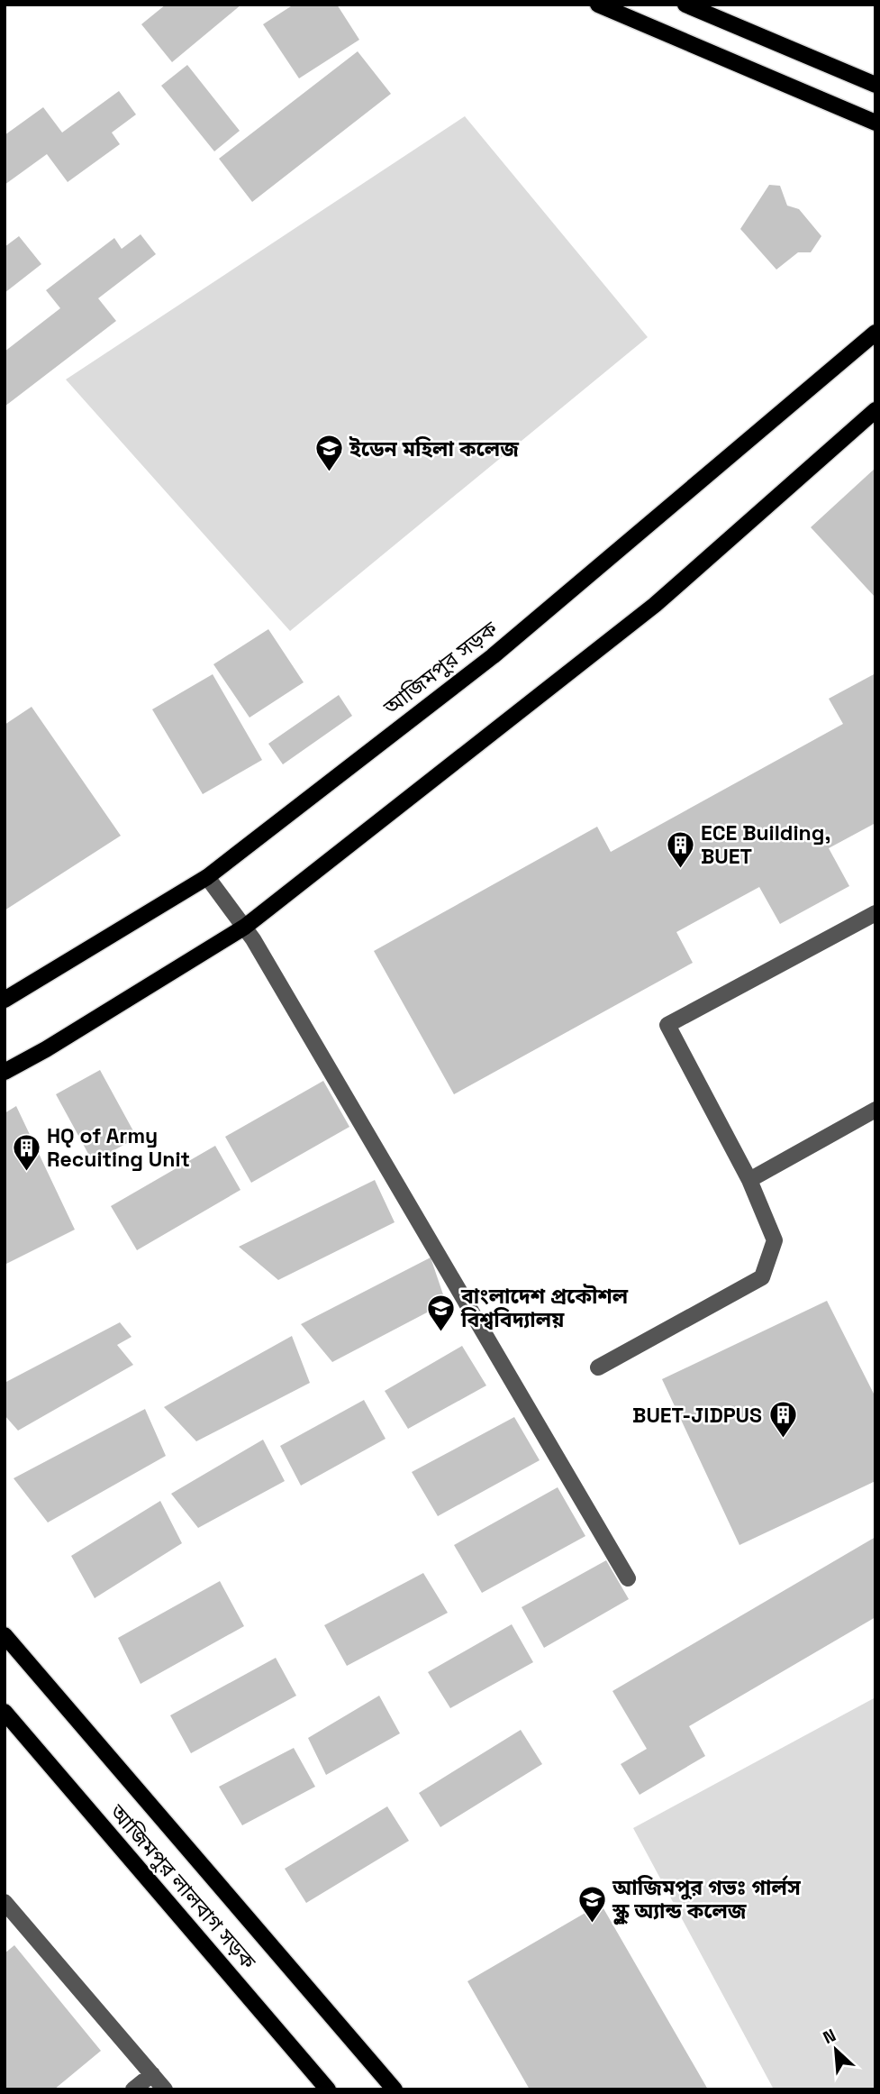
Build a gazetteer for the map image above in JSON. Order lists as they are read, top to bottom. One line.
{"streets":{"main road":["আজিমপুর সড়ক","আজিমপুর লালবাগ সড়ক"]},"places":{"school or university":["ইডেন মহিলা কলেজ","বাংলাদেশ প্রকৌশল বিশ্ববিদ্যালয়","আজিমপুর গভঃ গার্লস স্কুল অ্যান্ড কলেজ"],"building":["ECE Building, BUET","HQ of Army Recuiting Unit","BUET-JIDPUS"]},"north":"top left"}
